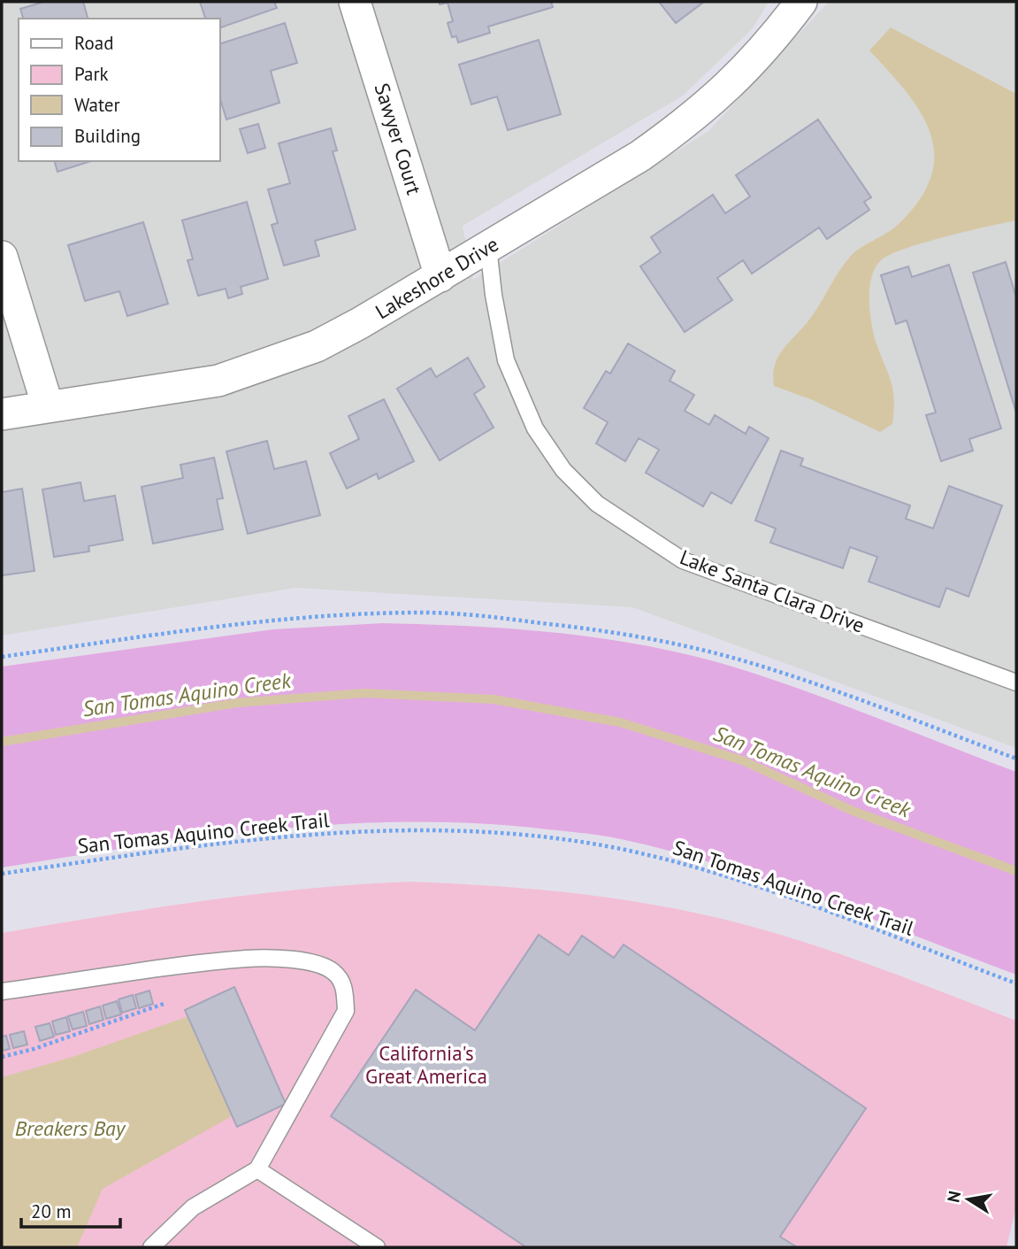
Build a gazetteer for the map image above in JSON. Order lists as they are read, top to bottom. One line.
{"streets":{"street":["Sawyer Court","Lakeshore Drive"],"lane":["Lake Santa Clara Drive"],"path":["San Tomas Aquino Creek Trail"]},"crossings":[["Sawyer Court","Lakeshore Drive"],["Lakeshore Drive","Lake Santa Clara Drive"]],"water":["San Tomas Aquino Creek","Breakers Bay"],"parks":["California's Great America"],"legend":["Road","Park","Water","Building"],"scale_bar":"20 m","north":"left"}
